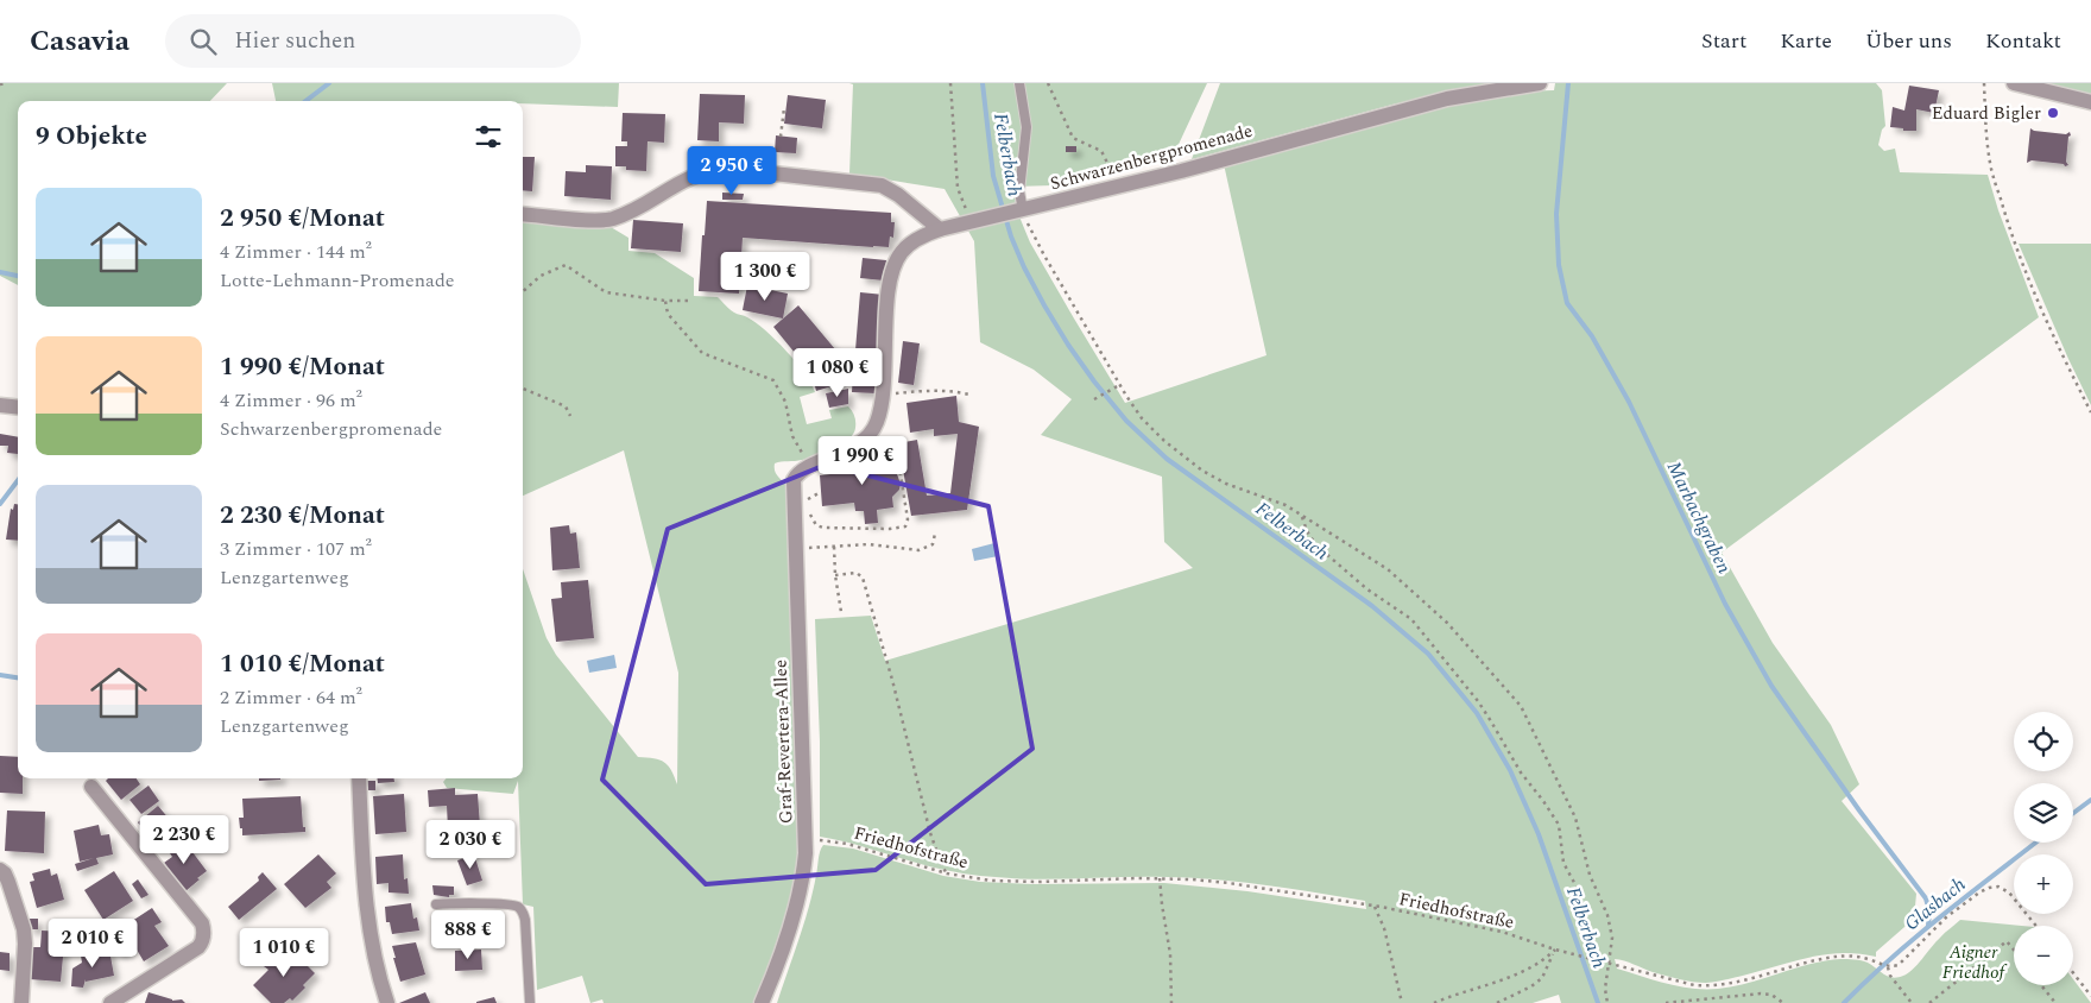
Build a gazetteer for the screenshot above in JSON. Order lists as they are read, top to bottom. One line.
{"streets":{"street":["Schwarzenbergpromenade","Graf-Revertera-Allee"],"path":["Friedhofstraße"]},"crossings":[["Schwarzenbergpromenade","Graf-Revertera-Allee"],["Graf-Revertera-Allee","Friedhofstraße"]],"water":["Felberbach","Marbachgraben","Glasbach"],"parks":["Aigner Friedhof"],"places":["Eduard Bigler"],"page":{"header":"Casavia","search":"Hier suchen","nav":["Start","Karte","Über uns","Kontakt"],"heading":"9 Objekte","price":["2 950 €","1 300 €","1 080 €","1 990 €","2 230 €","2 030 €","888 €","2 010 €","1 010 €"],"list":[{"name":"2 950 €/Monat","note":"4 Zimmer · 144 m² · Lotte-Lehmann-Promenade"},{"name":"1 990 €/Monat","note":"4 Zimmer · 96 m² · Schwarzenbergpromenade"},{"name":"2 230 €/Monat","note":"3 Zimmer · 107 m² · Lenzgartenweg"},{"name":"1 010 €/Monat","note":"2 Zimmer · 64 m² · Lenzgartenweg"}],"map_buttons":["+","−"]}}
